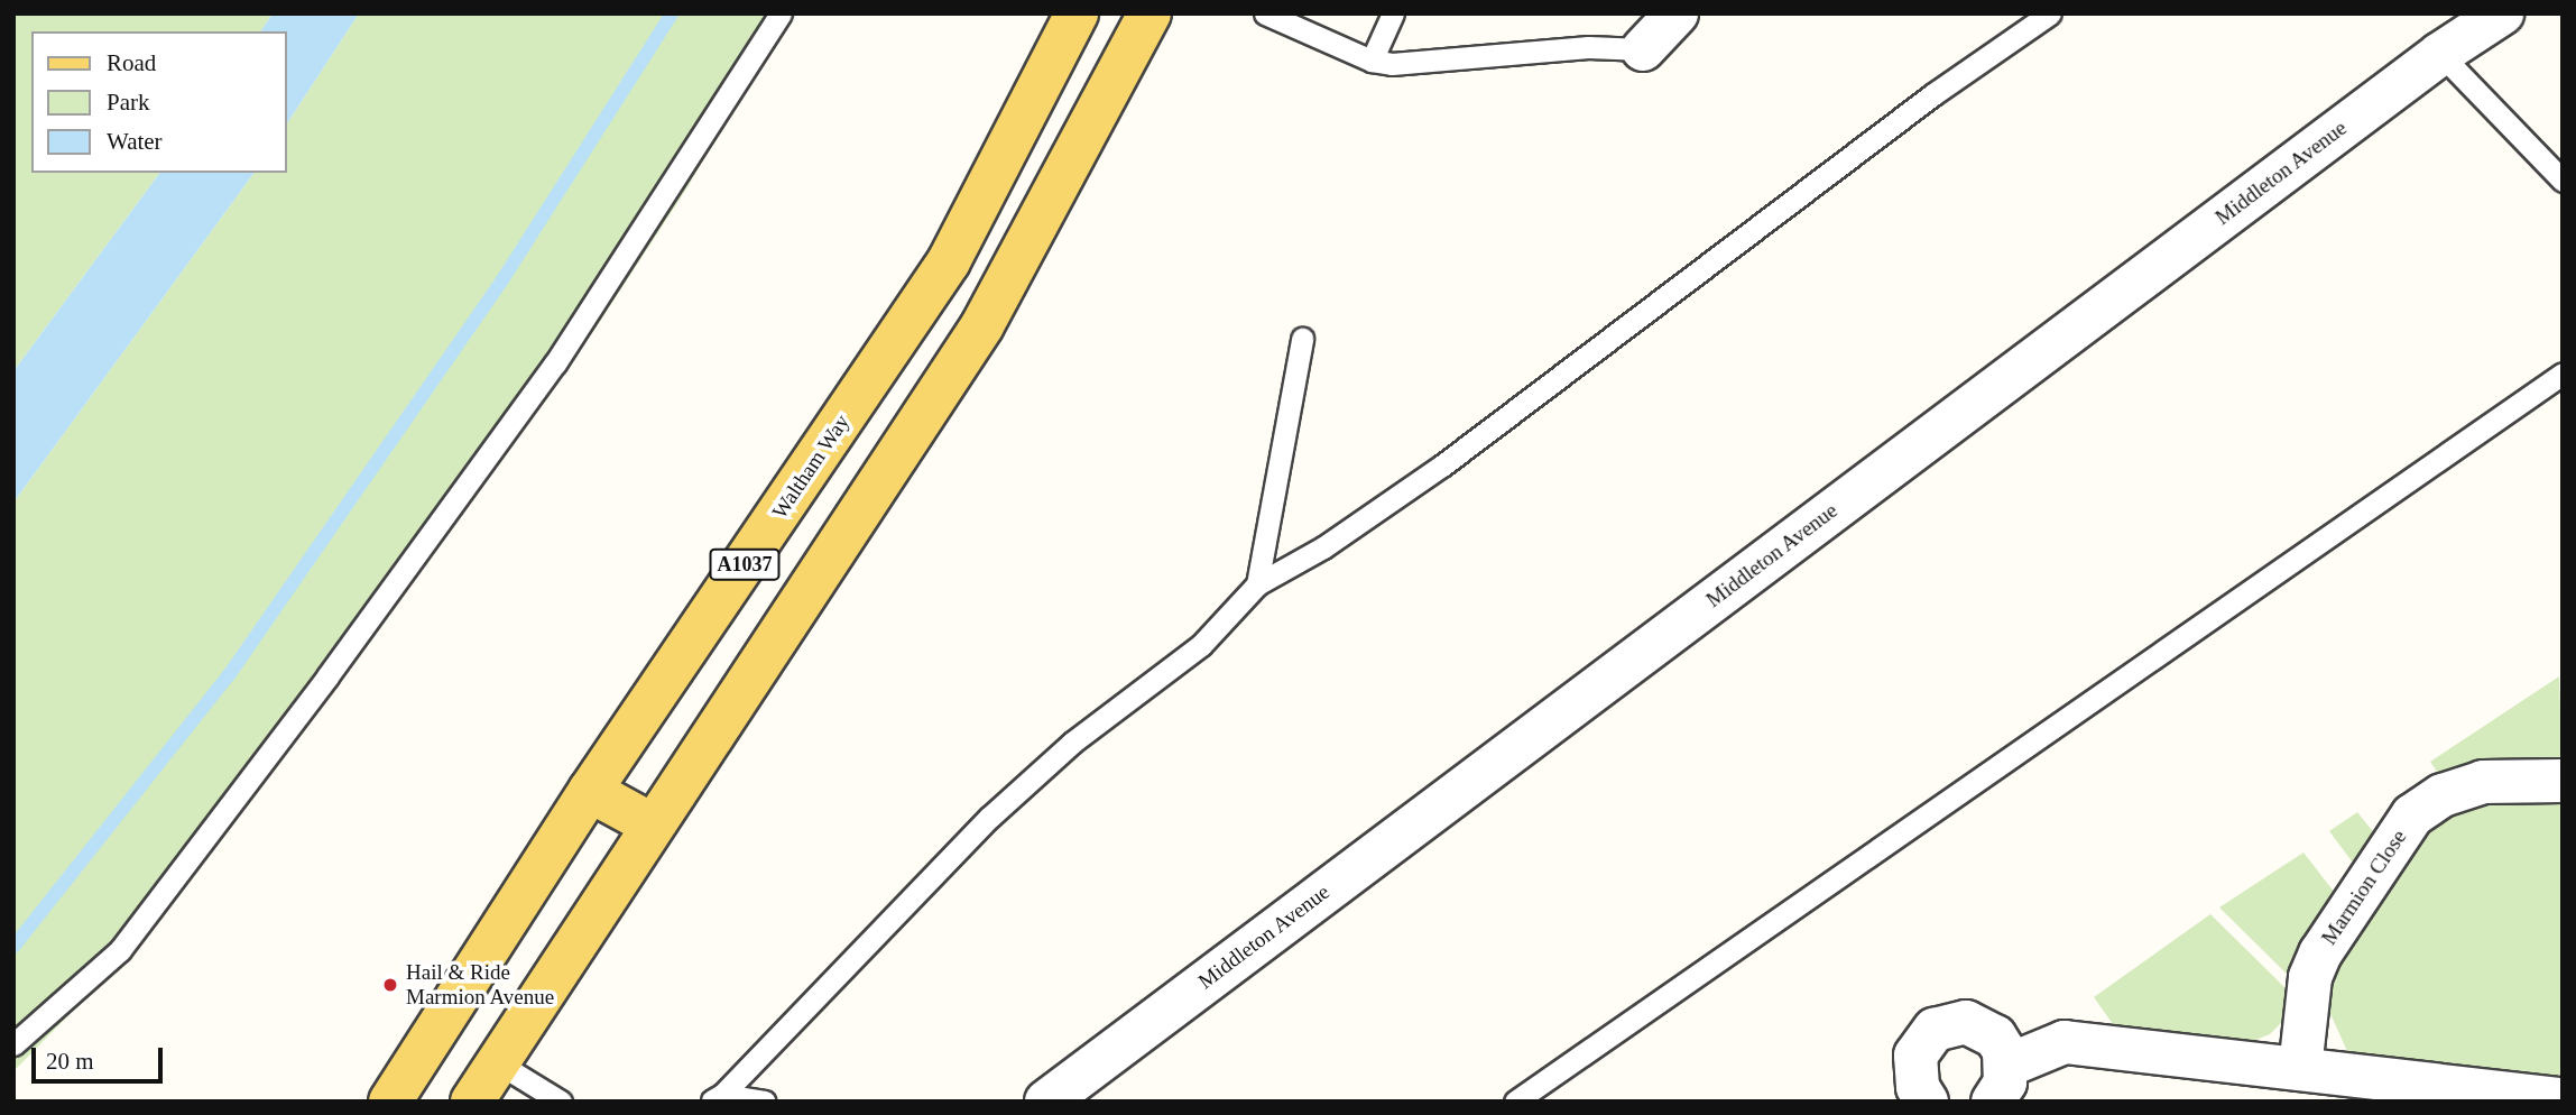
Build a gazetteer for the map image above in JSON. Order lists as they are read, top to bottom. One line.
{"streets":{"main road":["Waltham Way","A1037"],"street":["Middleton Avenue","Marmion Close"]},"places":["Hail & Ride Marmion Avenue"],"legend":["Road","Park","Water"],"scale_bar":"20 m"}
